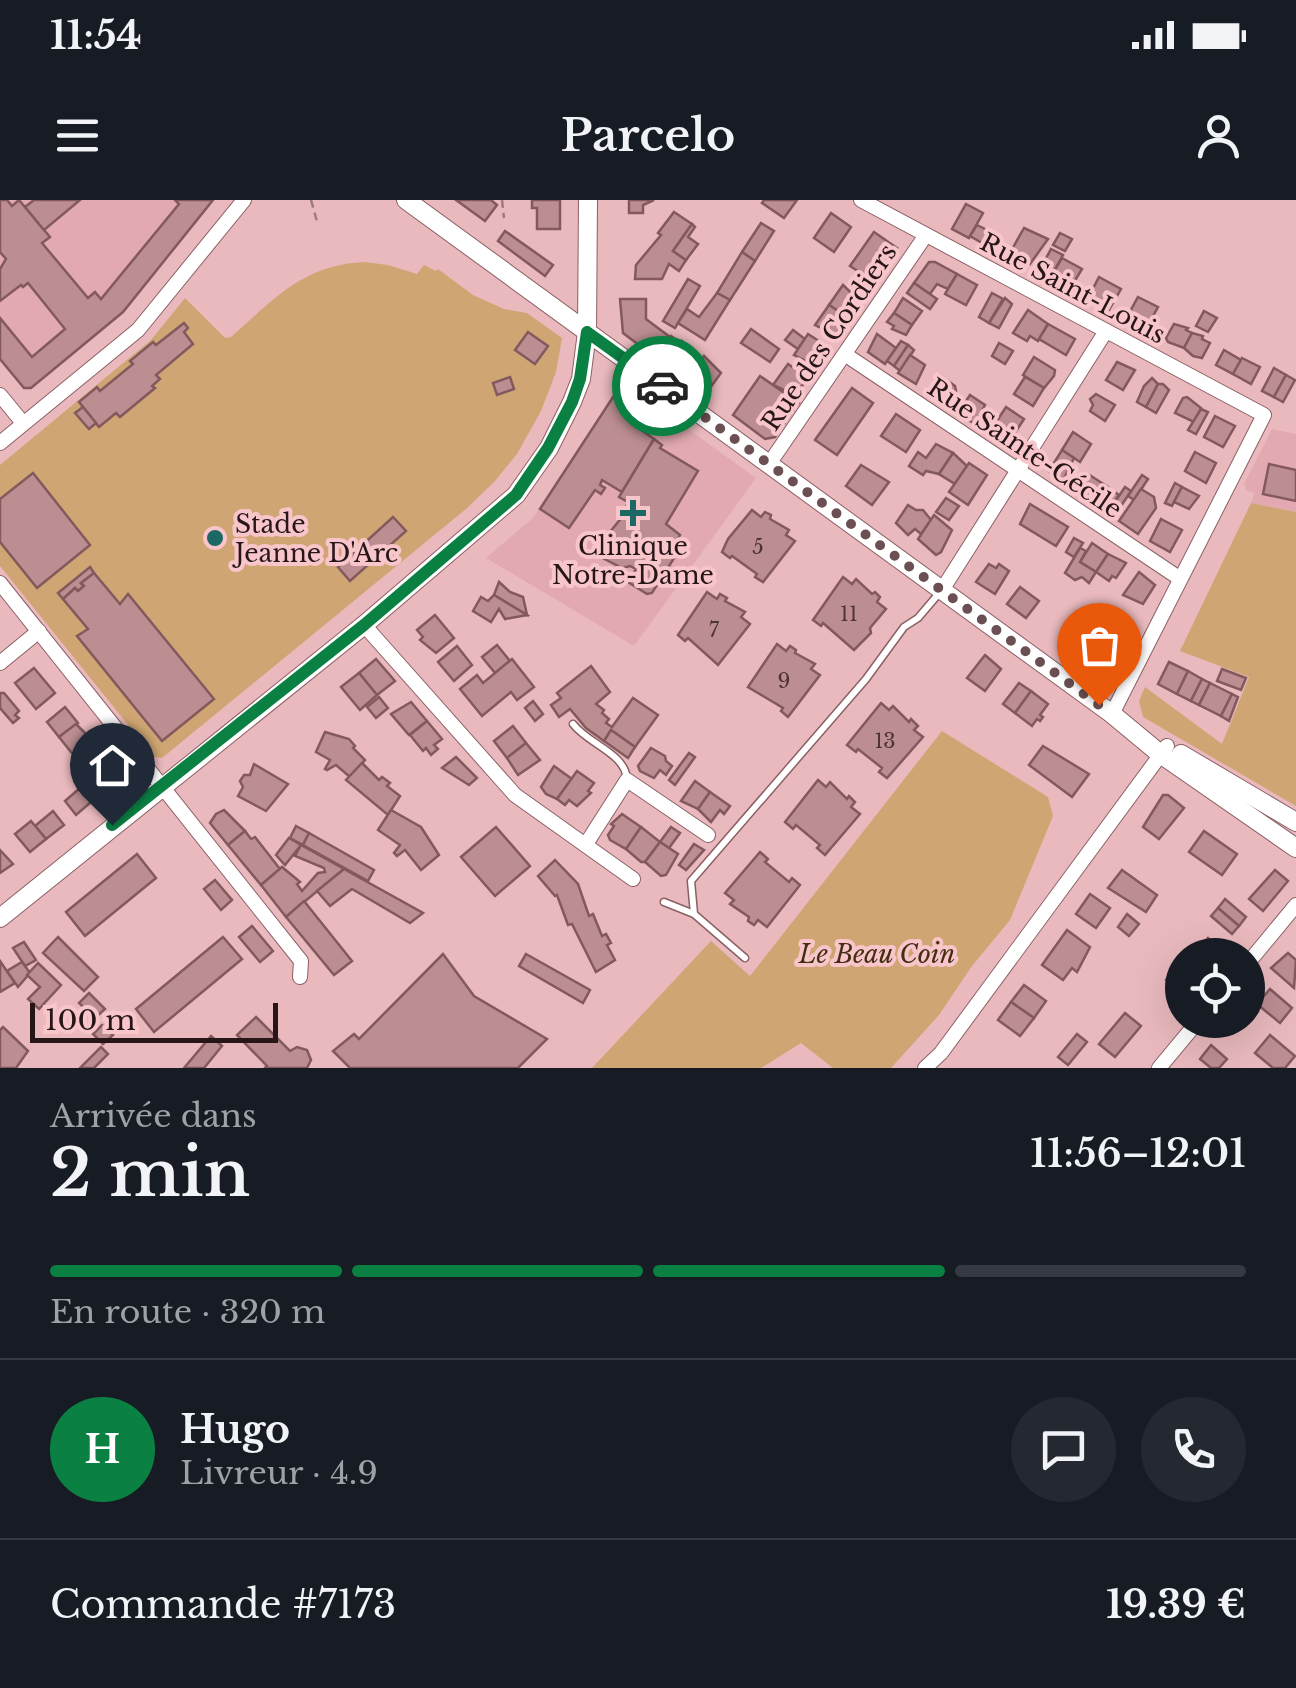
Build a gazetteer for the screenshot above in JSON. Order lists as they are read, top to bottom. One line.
{"streets":{"street":["Rue Saint-Louis","Rue des Cordiers","Rue Sainte-Cécile"]},"crossings":[["Rue Saint-Louis","Rue des Cordiers"],["Rue Saint-Louis","Rue Sainte-Cécile"],["Rue des Cordiers","Rue Sainte-Cécile"]],"parks":["Le Beau Coin"],"places":{"health":["Clinique Notre-Dame"],"other":["Stade Jeanne D'Arc"]},"house_numbers":["5","11","7","9","13"],"scale_bar":"100 m","page":{"status":"11:54","header":"Parcelo","scale":"100 m","heading":["2 min","Arrivée dans","11:56–12:01"],"panel":["Hugo","Livreur · 4.9","Commande #7173","19.39 €"],"bar":"En route · 320 m","round":"H"}}
